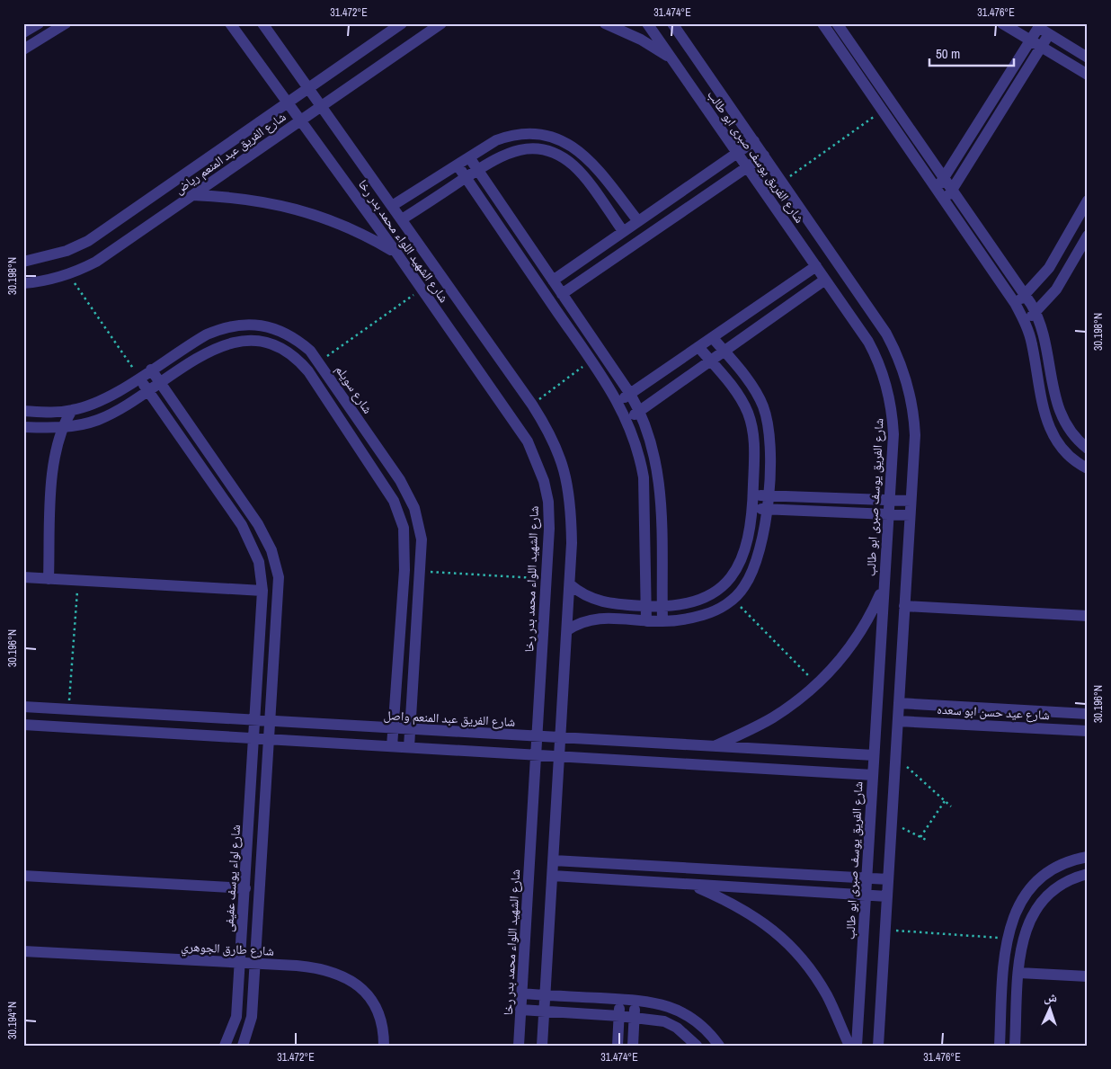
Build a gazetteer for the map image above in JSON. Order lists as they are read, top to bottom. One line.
{"streets":{"street":["شارع الفريق عبد المنعم رياض","شارع الفريق يوسف صبرى ابو طالب","شارع الشهيد اللواء محمد بدر رخا","شارع سويلم","شارع عيد حسن ابو سعده","شارع الفريق عبد المنعم واصل","شارع لواء يوسف عفيفى","شارع طارق الجوهري"]},"crossings":[["شارع الفريق عبد المنعم رياض","شارع الشهيد اللواء محمد بدر رخا"],["شارع الفريق يوسف صبرى ابو طالب","شارع عيد حسن ابو سعده"],["شارع الفريق يوسف صبرى ابو طالب","شارع الفريق عبد المنعم واصل"],["شارع الشهيد اللواء محمد بدر رخا","شارع الفريق عبد المنعم واصل"],["شارع سويلم","شارع الفريق عبد المنعم واصل"],["شارع سويلم","شارع لواء يوسف عفيفى"],["شارع الفريق عبد المنعم واصل","شارع لواء يوسف عفيفى"],["شارع لواء يوسف عفيفى","شارع طارق الجوهري"]],"scale_bar":"50 m","north":"top","coordinates":["31.472°E","31.474°E","31.476°E","30.198°N","30.196°N","30.194°N"]}
